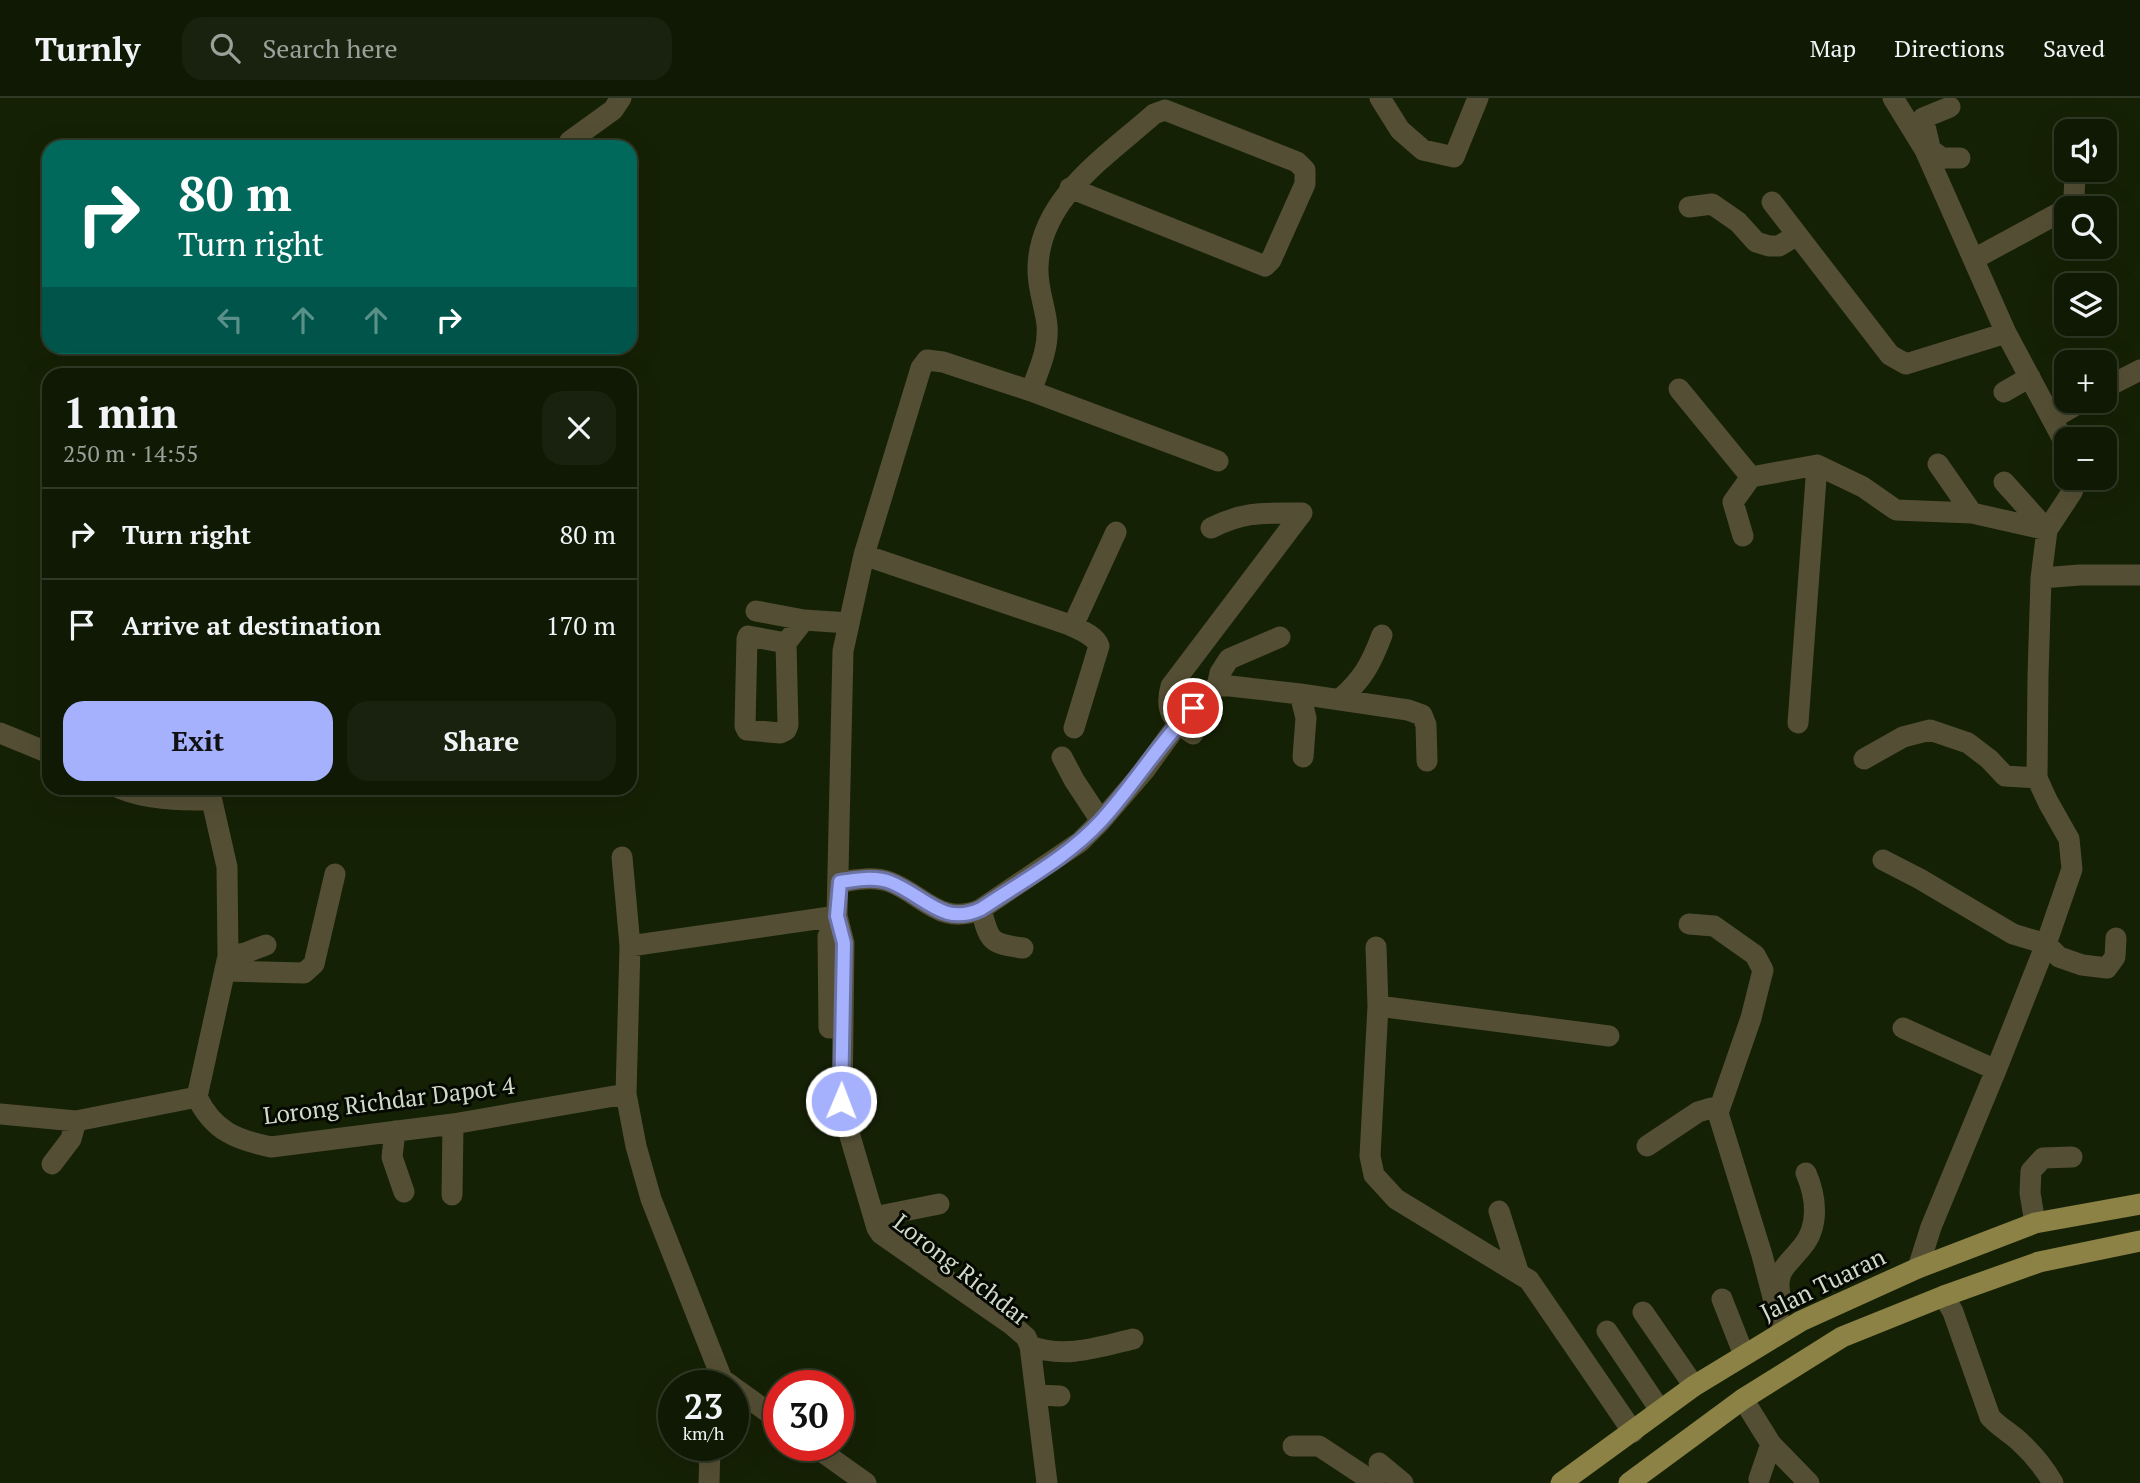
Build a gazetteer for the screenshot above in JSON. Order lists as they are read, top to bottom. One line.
{"streets":{"main road":["Jalan Tuaran"],"street":["Lorong Richdar Dapot 4","Lorong Richdar"]},"page":{"header":"Turnly","search":"Search here","nav":["Map","Directions","Saved"],"map_buttons":["+","−"],"turn":["80 m","Turn right"],"heading":["1 min","250 m · 14:55"],"list":[{"name":"Turn right","value":"80 m"},{"name":"Arrive at destination","value":"170 m"}],"buttons":["Exit","Share"],"speed":"23 km/h","limit":"30"}}
